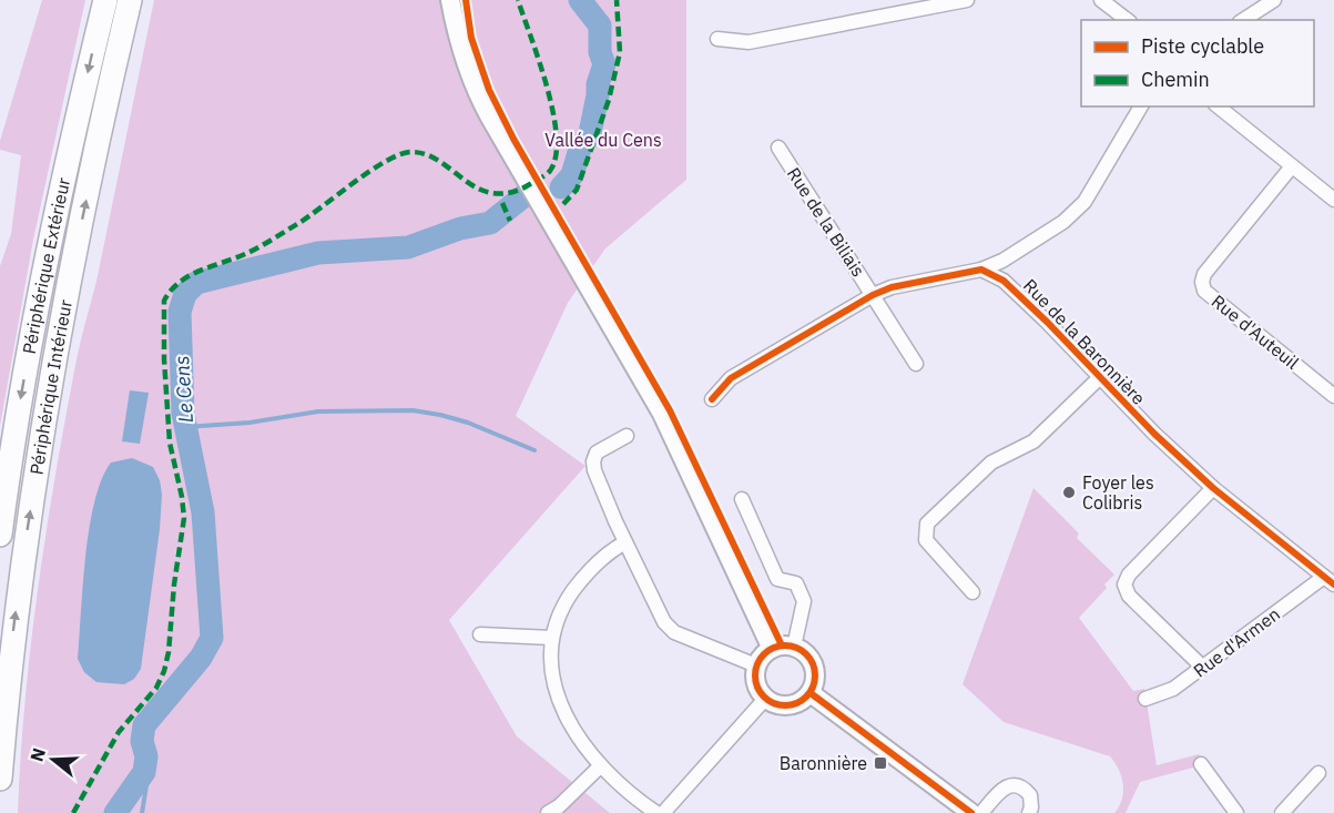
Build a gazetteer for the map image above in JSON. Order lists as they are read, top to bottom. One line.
{"streets":{"highway":["Périphérique Extérieur","Périphérique Intérieur"],"street":["Rue de la Biliais","Rue d'Auteuil","Rue de la Baronnière","Rue d'Armen"]},"crossings":[["Rue de la Baronnière","Rue d'Armen"]],"one_way":["Périphérique Extérieur","Périphérique Intérieur"],"water":["Le Cens"],"parks":["Vallée du Cens"],"places":{"other":["Foyer les Colibris"],"transit":["Baronnière"]},"legend":["Piste cyclable","Chemin"],"north":"left"}
